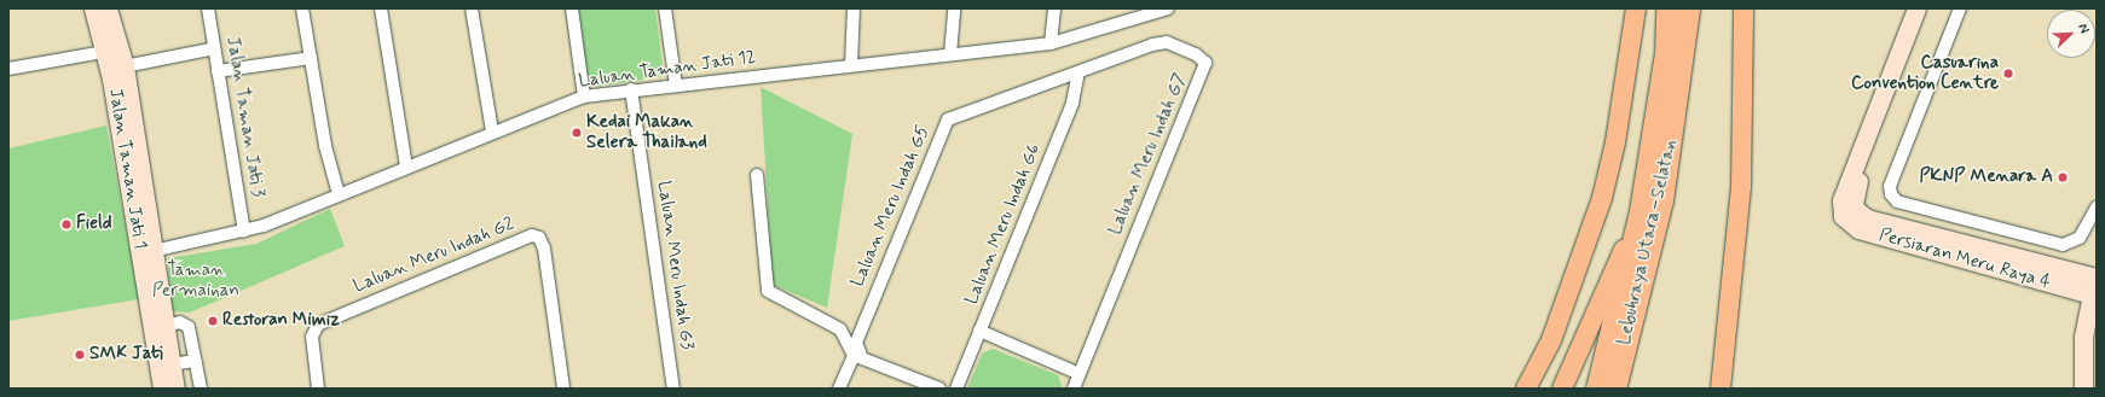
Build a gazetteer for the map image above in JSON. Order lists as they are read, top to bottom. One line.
{"streets":{"highway":["Lebuhraya Utara–Selatan"],"street":["Laluan Taman Jati 12","Jalan Taman Jati 3","Laluan Meru Indah G7","Jalan Taman Jati 1","Laluan Meru Indah G5","Laluan Meru Indah G6","Laluan Meru Indah G2","Persiaran Meru Raya 4","Laluan Meru Indah G3"]},"crossings":[["Laluan Taman Jati 12","Jalan Taman Jati 3"],["Laluan Taman Jati 12","Jalan Taman Jati 1"],["Laluan Taman Jati 12","Laluan Meru Indah G3"],["Laluan Meru Indah G7","Laluan Meru Indah G5"],["Laluan Meru Indah G7","Laluan Meru Indah G6"],["Laluan Meru Indah G5","Laluan Meru Indah G6"]],"parks":["Taman Permainan"],"places":["Casuarina Convention Centre","Kedai Makan Selera Thailand","PKNP Menara A","Field","Restoran Mimiz","SMK Jati"],"north":"top right"}
